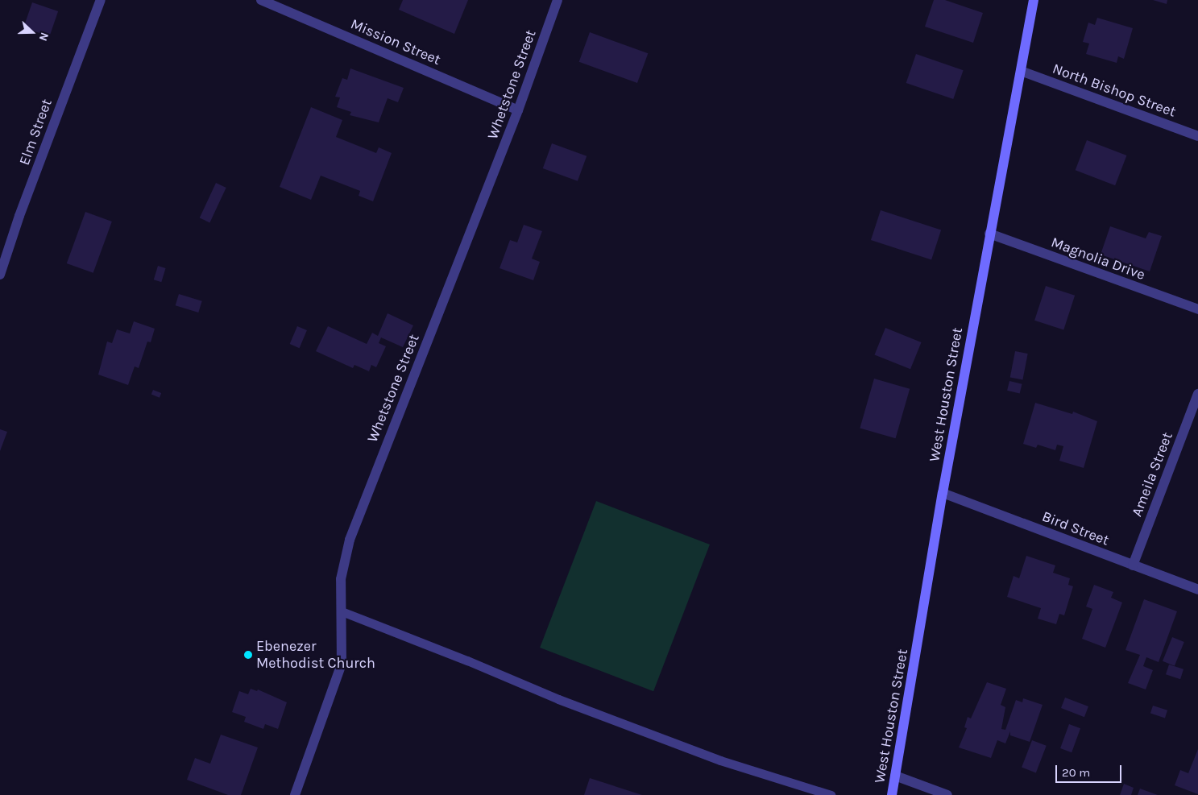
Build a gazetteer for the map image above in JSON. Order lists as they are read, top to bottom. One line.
{"streets":{"main road":["West Houston Street"],"street":["Mission Street","Whetstone Street","North Bishop Street","Elm Street","Magnolia Drive","Ameila Street","Bird Street"]},"crossings":[["Mission Street","Whetstone Street"],["North Bishop Street","West Houston Street"],["Magnolia Drive","West Houston Street"],["West Houston Street","Bird Street"],["Ameila Street","Bird Street"]],"places":["Ebenezer Methodist Church"],"scale_bar":"20 m","north":"right"}
